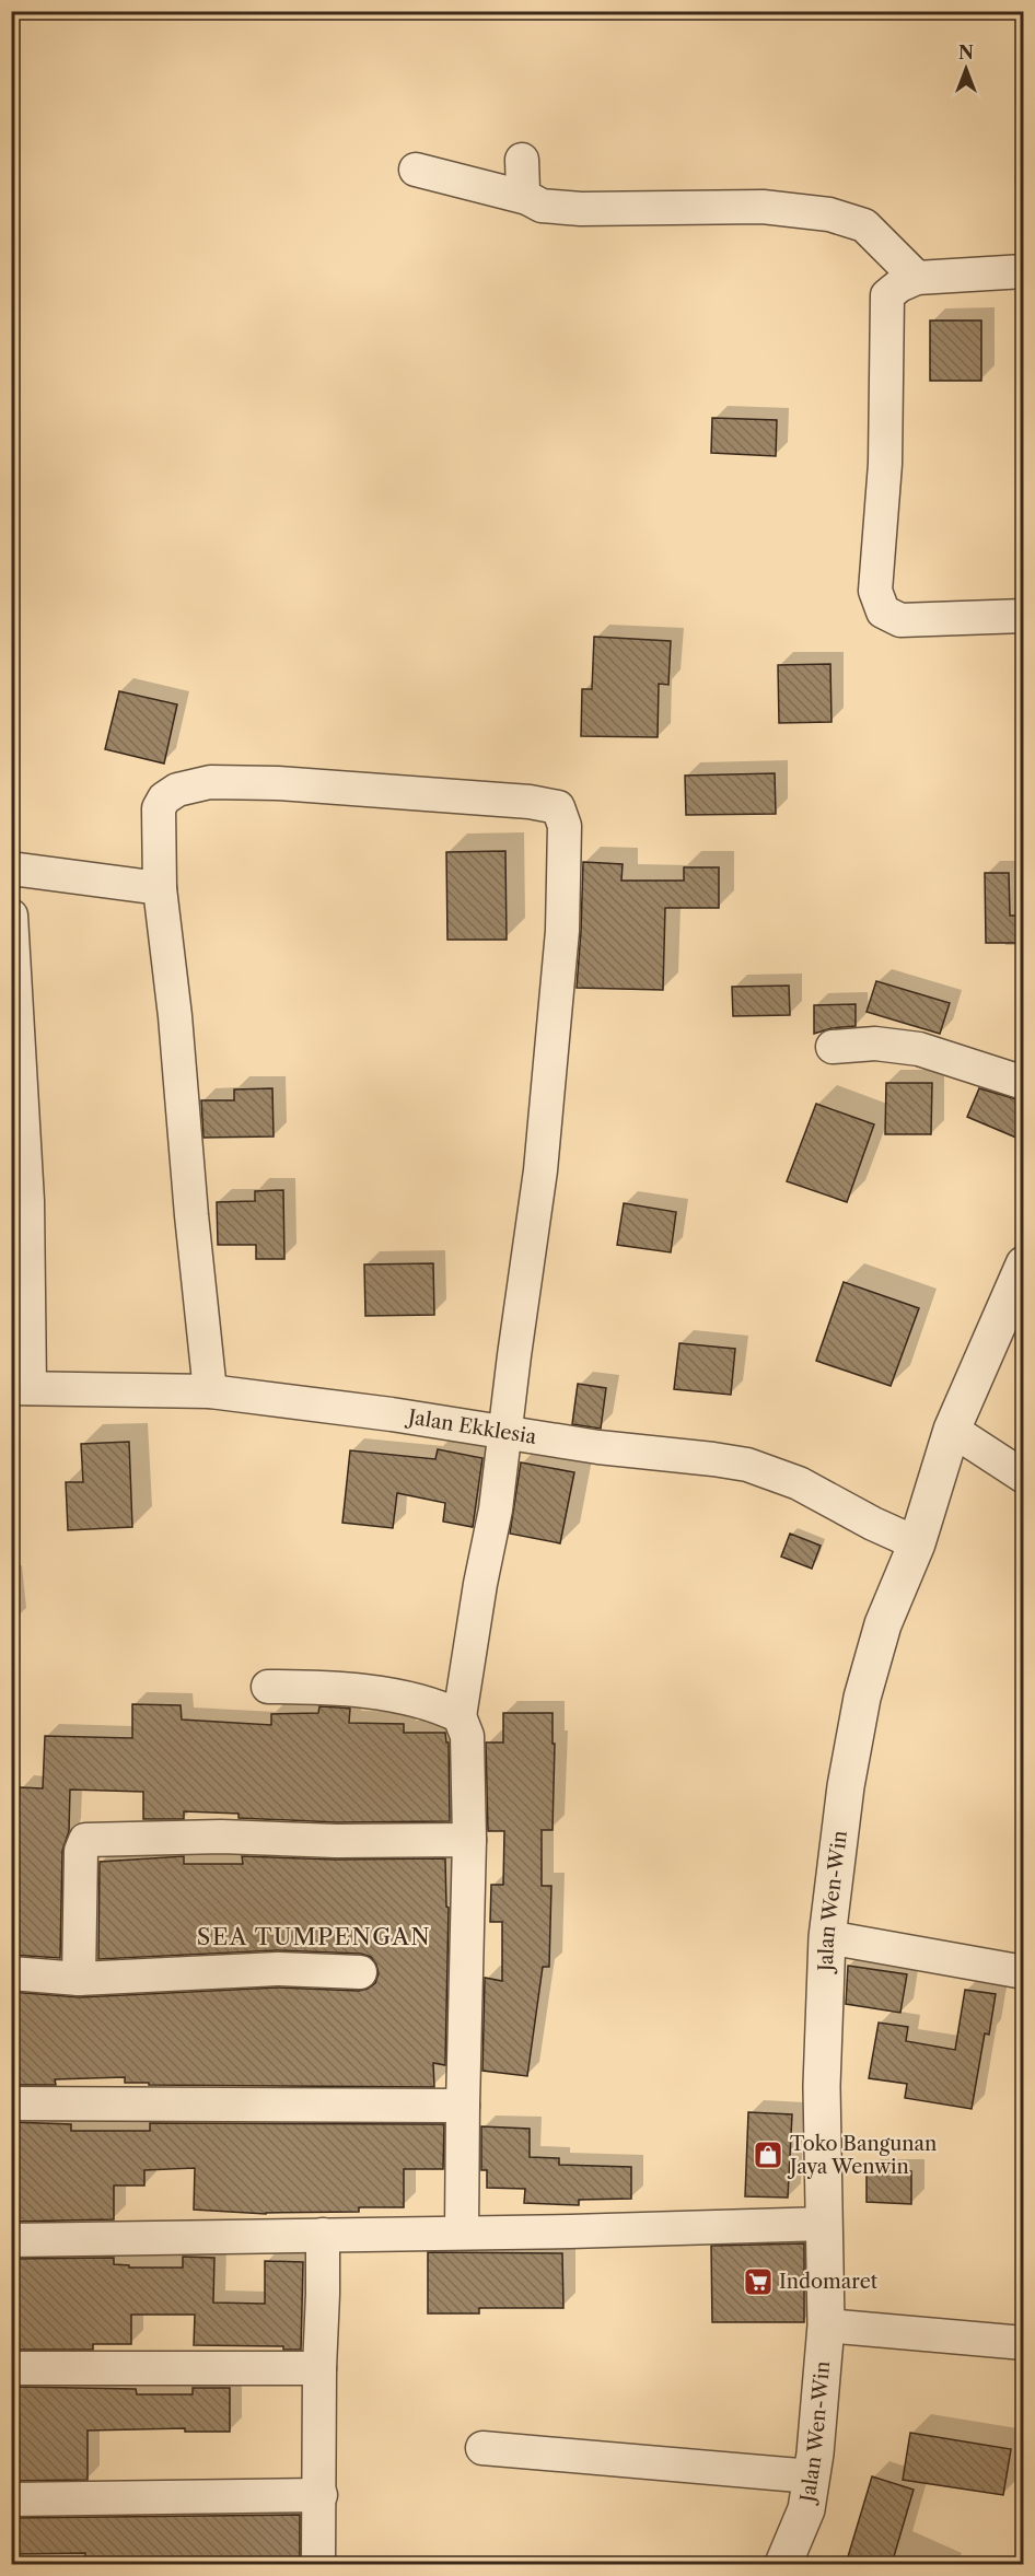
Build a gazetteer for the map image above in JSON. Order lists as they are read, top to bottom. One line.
{"streets":{"street":["Jalan Ekklesia","Jalan Wen-Win"]},"crossings":[["Jalan Ekklesia","Jalan Wen-Win"]],"districts":["SEA TUMPENGAN"],"places":{"shop":["Toko Bangunan Jaya Wenwin"],"supermarket":["Indomaret"]},"north":"top"}
